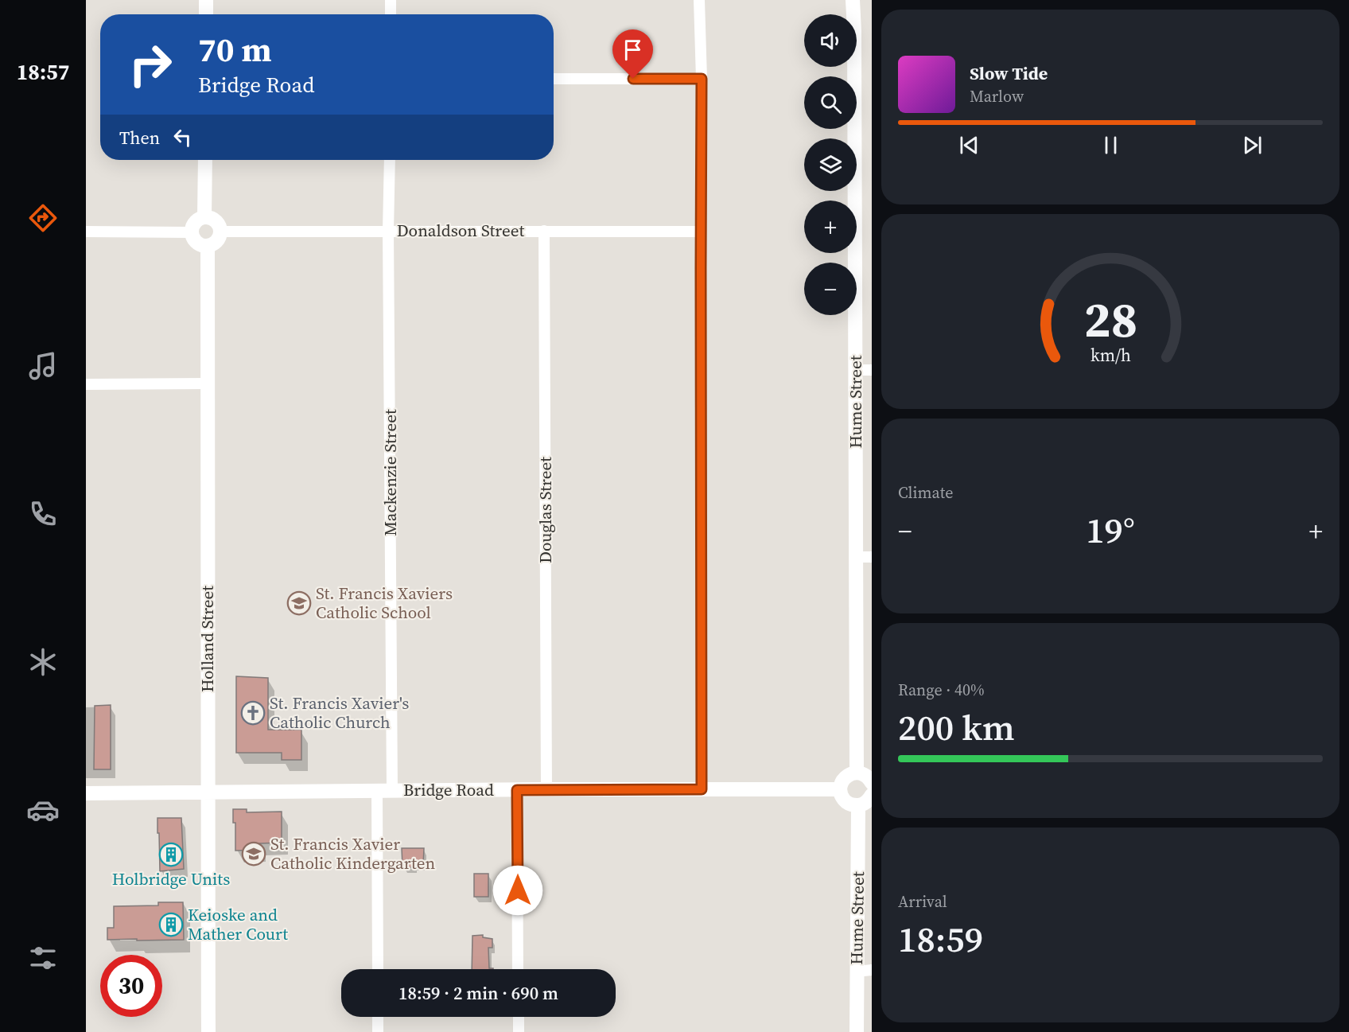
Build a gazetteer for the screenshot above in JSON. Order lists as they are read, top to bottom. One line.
{"streets":{"street":["Donaldson Street","Hume Street","Mackenzie Street","Douglas Street","Holland Street","Bridge Road"]},"crossings":[["Donaldson Street","Mackenzie Street"],["Donaldson Street","Douglas Street"],["Donaldson Street","Holland Street"],["Mackenzie Street","Bridge Road"],["Douglas Street","Bridge Road"],["Holland Street","Bridge Road"]],"places":{"school or university":["St. Francis Xaviers Catholic School","St. Francis Xavier Catholic Kindergarten"],"church":["St. Francis Xavier's Catholic Church"],"building":["Holbridge Units","Keioske and Mather Court"]},"page":{"tabs":"18:57","map_buttons":["+","−"],"turn":["70 m","Bridge Road"],"song":["Slow Tide","Marlow"],"then":"Then","tile":["Climate",["Range · 40%","200 km"],["Arrival","18:59"]],"heat":["−","19°","+"],"limit":"30","trip":"18:59 · 2 min · 690 m","gauge":["28","km/h"]}}
